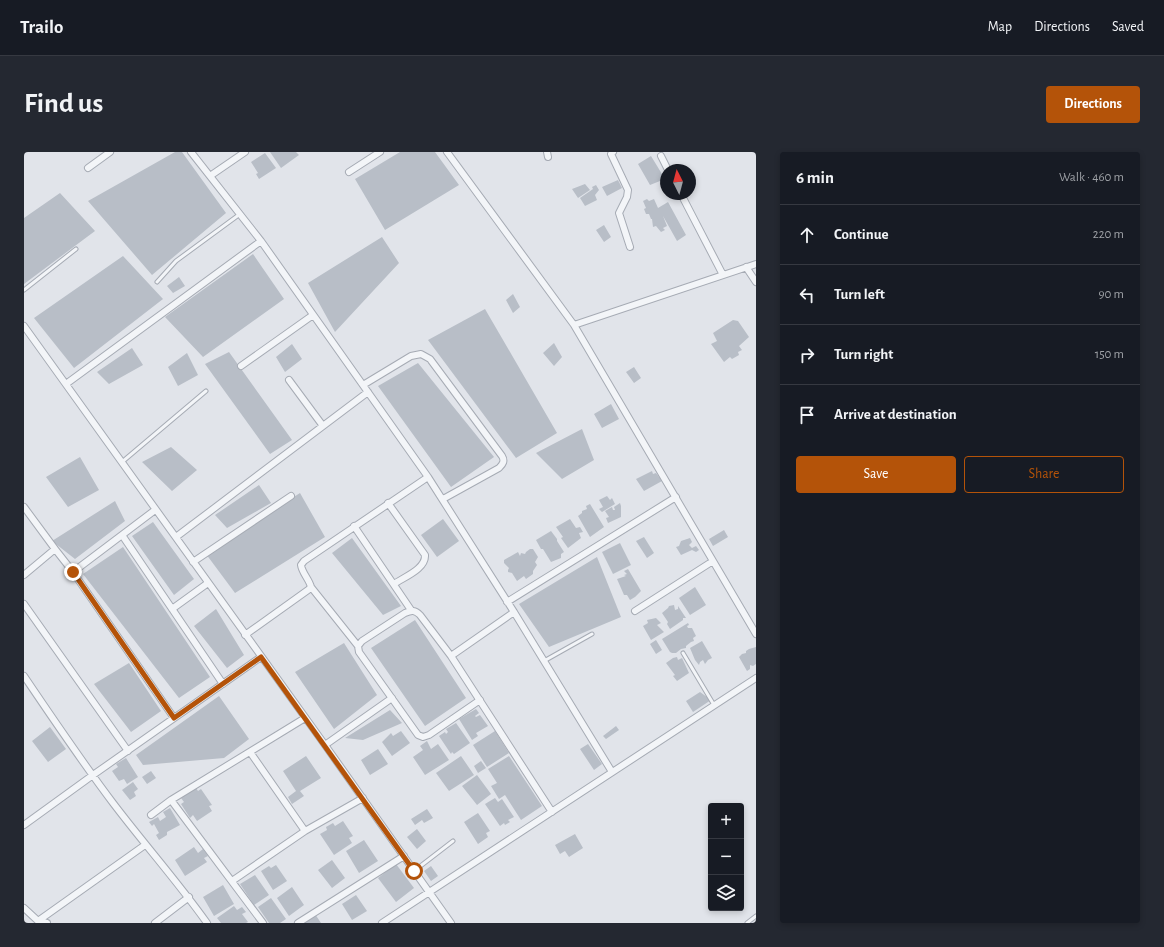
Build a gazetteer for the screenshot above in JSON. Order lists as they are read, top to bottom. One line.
{"north":"top","page":{"header":"Trailo","nav":["Map","Directions","Saved"],"buttons":["Directions",["Save","Share"]],"title":"Find us","heading":["6 min","Walk · 460 m"],"list":[["Continue","220 m"],["Turn left","90 m"],["Turn right","150 m"],"Arrive at destination"],"map_buttons":["+","−"]}}
